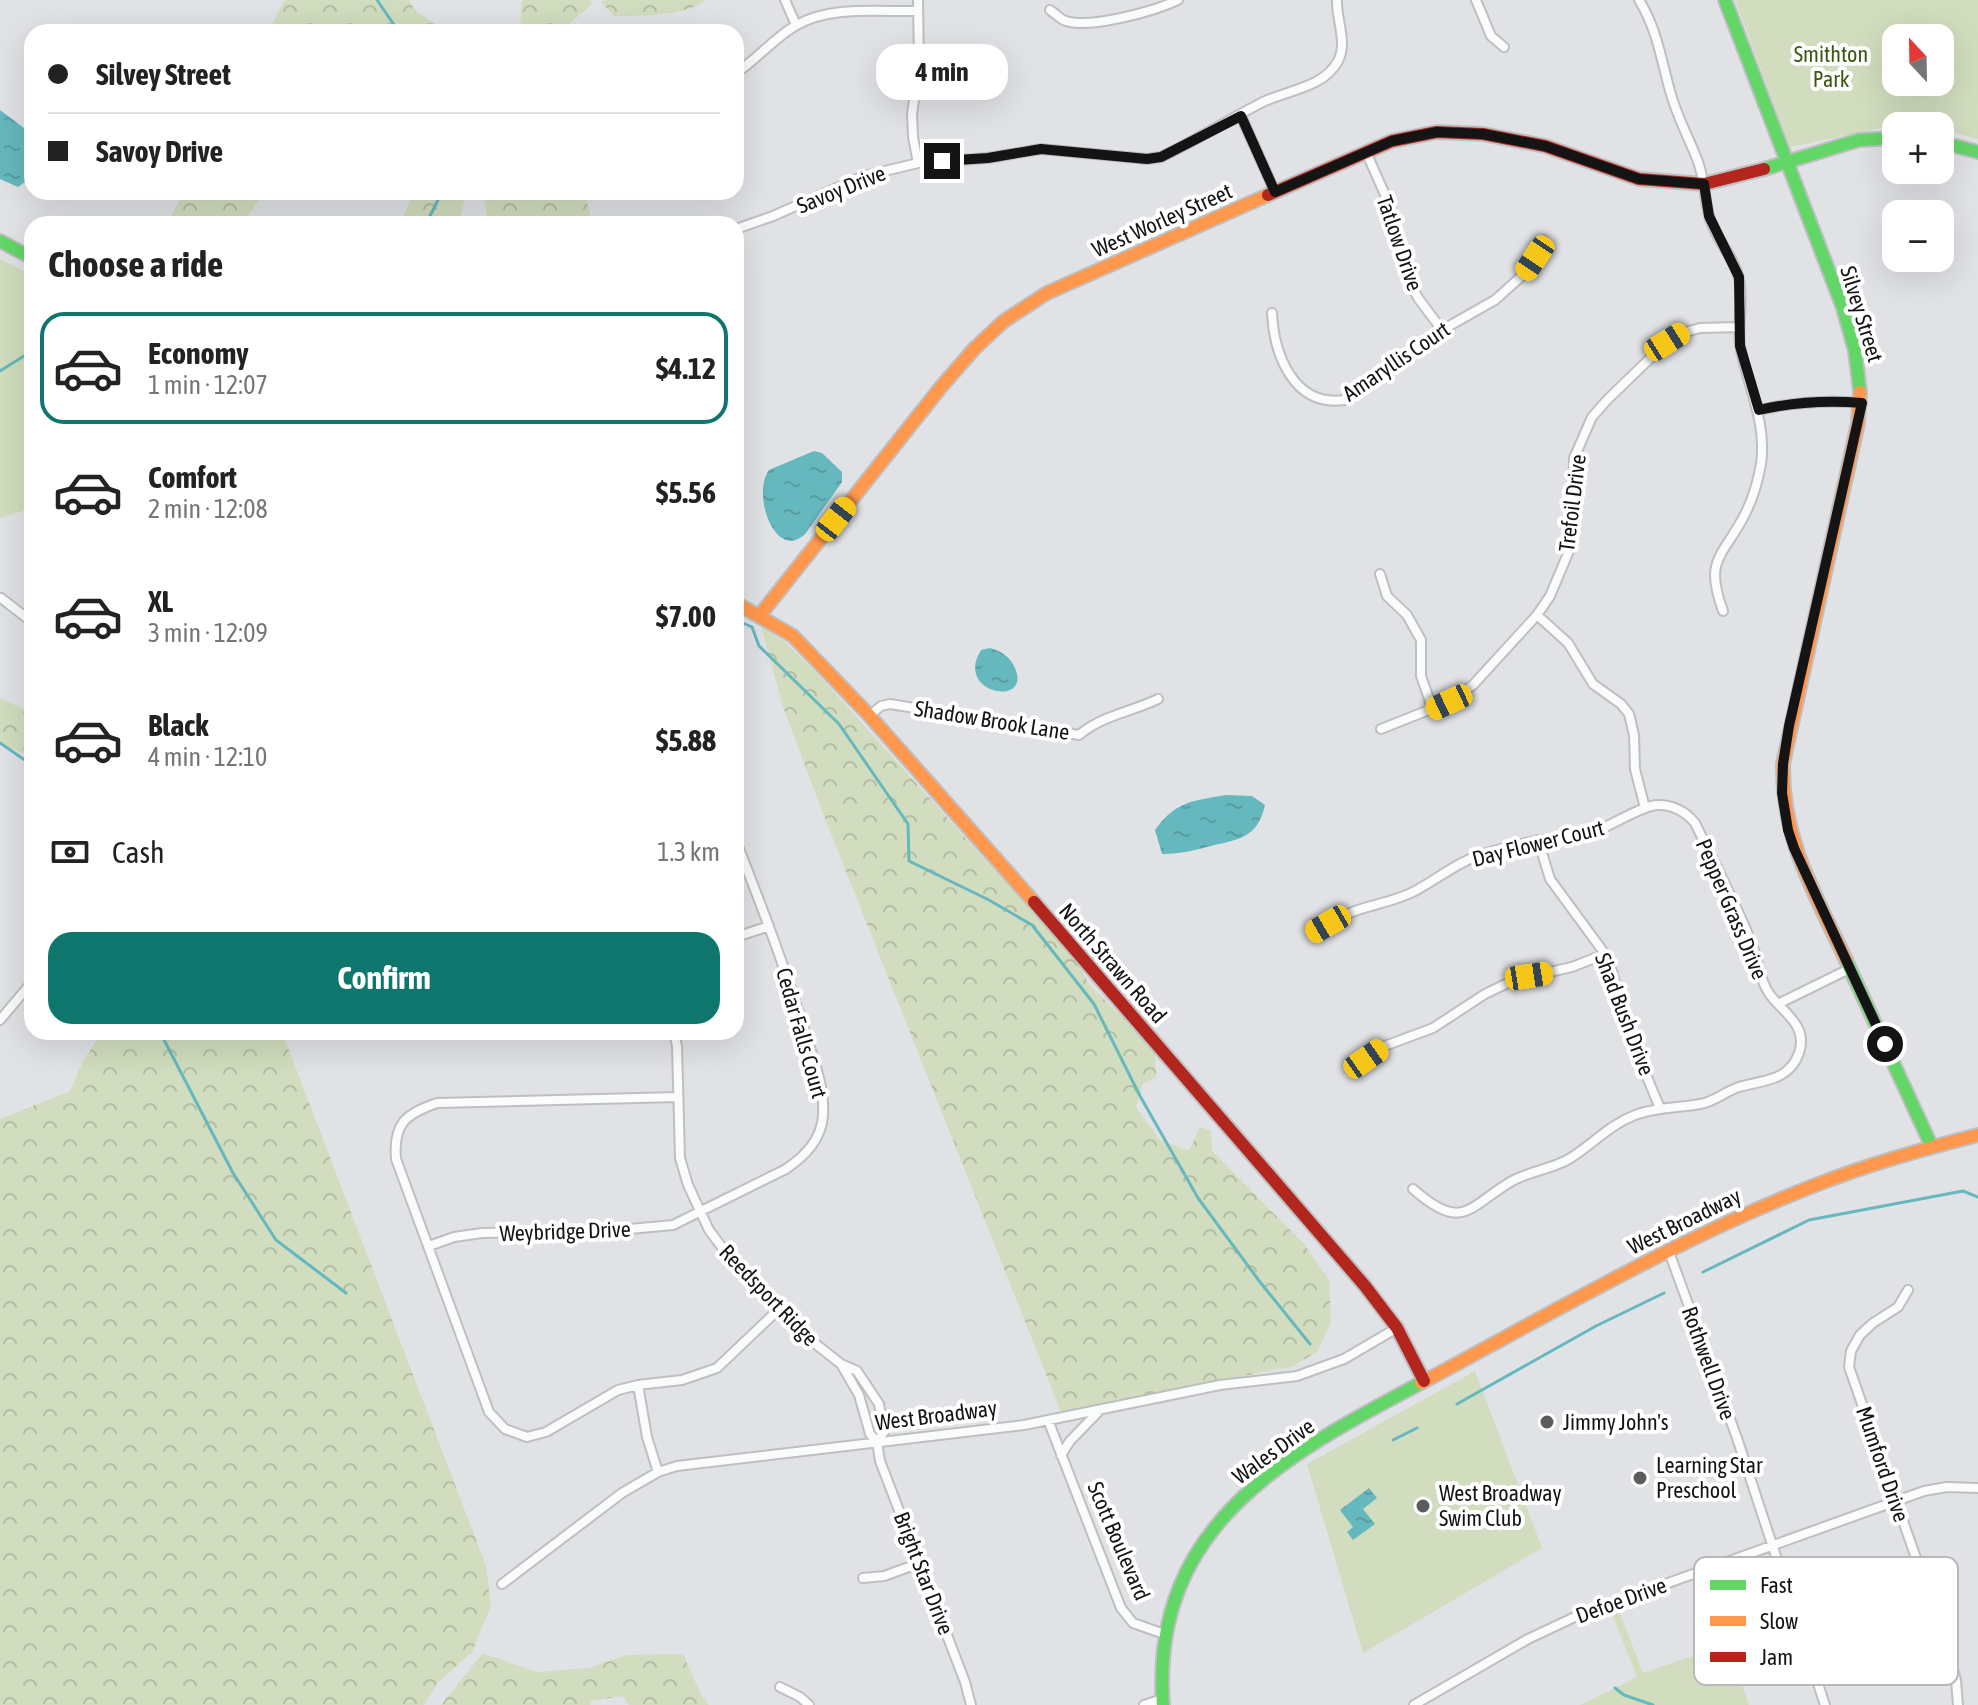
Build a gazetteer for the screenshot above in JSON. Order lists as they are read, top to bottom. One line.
{"streets":{"street":["Savoy Drive","West Worley Street","Tatlow Drive","Silvey Street","Amaryllis Court","Trefoil Drive","Shadow Brook Lane","Day Flower Court","Pepper Grass Drive","North Strawn Road","Shad Bush Drive","Cedar Falls Court","West Broadway","Weybridge Drive","Reedsport Ridge","Rothwell Drive","Wales Drive","Mumford Drive","Scott Boulevard","Bright Star Drive","Defoe Drive"]},"crossings":[["West Worley Street","Tatlow Drive"],["West Worley Street","Silvey Street"],["West Worley Street","North Strawn Road"],["Tatlow Drive","Amaryllis Court"],["Silvey Street","West Broadway"],["Shadow Brook Lane","North Strawn Road"],["Day Flower Court","Pepper Grass Drive"],["Day Flower Court","Shad Bush Drive"],["Pepper Grass Drive","Shad Bush Drive"],["North Strawn Road","West Broadway"],["North Strawn Road","Wales Drive"],["Cedar Falls Court","Weybridge Drive"],["Cedar Falls Court","Reedsport Ridge"],["West Broadway","Reedsport Ridge"],["West Broadway","Rothwell Drive"],["West Broadway","Wales Drive"],["West Broadway","Scott Boulevard"],["West Broadway","Bright Star Drive"],["Weybridge Drive","Reedsport Ridge"],["Reedsport Ridge","Bright Star Drive"],["Rothwell Drive","Defoe Drive"],["Wales Drive","Scott Boulevard"],["Mumford Drive","Defoe Drive"]],"parks":["Smithton Park"],"places":["Jimmy John's","Learning Star Preschool","West Broadway Swim Club"],"legend":["Fast","Slow","Jam"],"north":"top","page":{"map_buttons":["+","−"],"banner":["Silvey Street","Savoy Drive"],"bubble":"4 min","heading":"Choose a ride","list":[{"name":"Economy","note":"1 min · 12:07","value":"$4.12"},{"name":"Comfort","note":"2 min · 12:08","value":"$5.56"},{"name":"XL","note":"3 min · 12:09","value":"$7.00"},{"name":"Black","note":"4 min · 12:10","value":"$5.88"}],"pay":["Cash","1.3 km"],"buttons":"Confirm"}}
